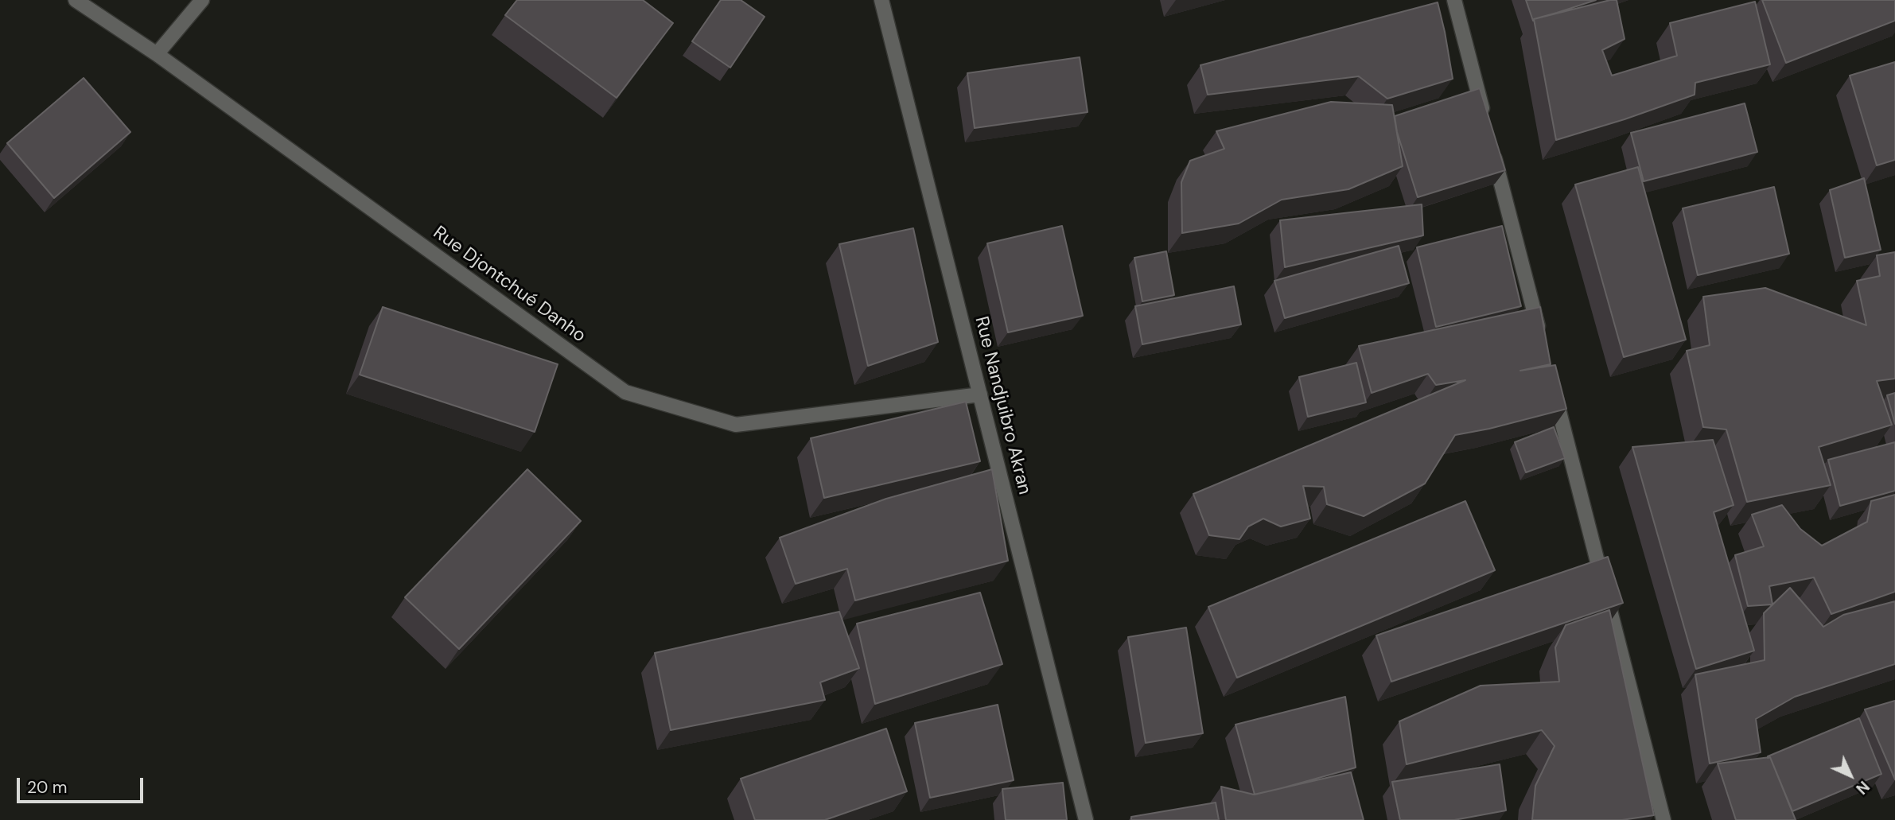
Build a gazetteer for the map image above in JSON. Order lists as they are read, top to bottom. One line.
{"streets":{"street":["Rue Djontchué Danho","Rue Nandjuibro Akran"]},"crossings":[["Rue Djontchué Danho","Rue Nandjuibro Akran"]],"scale_bar":"20 m","north":"bottom right"}
